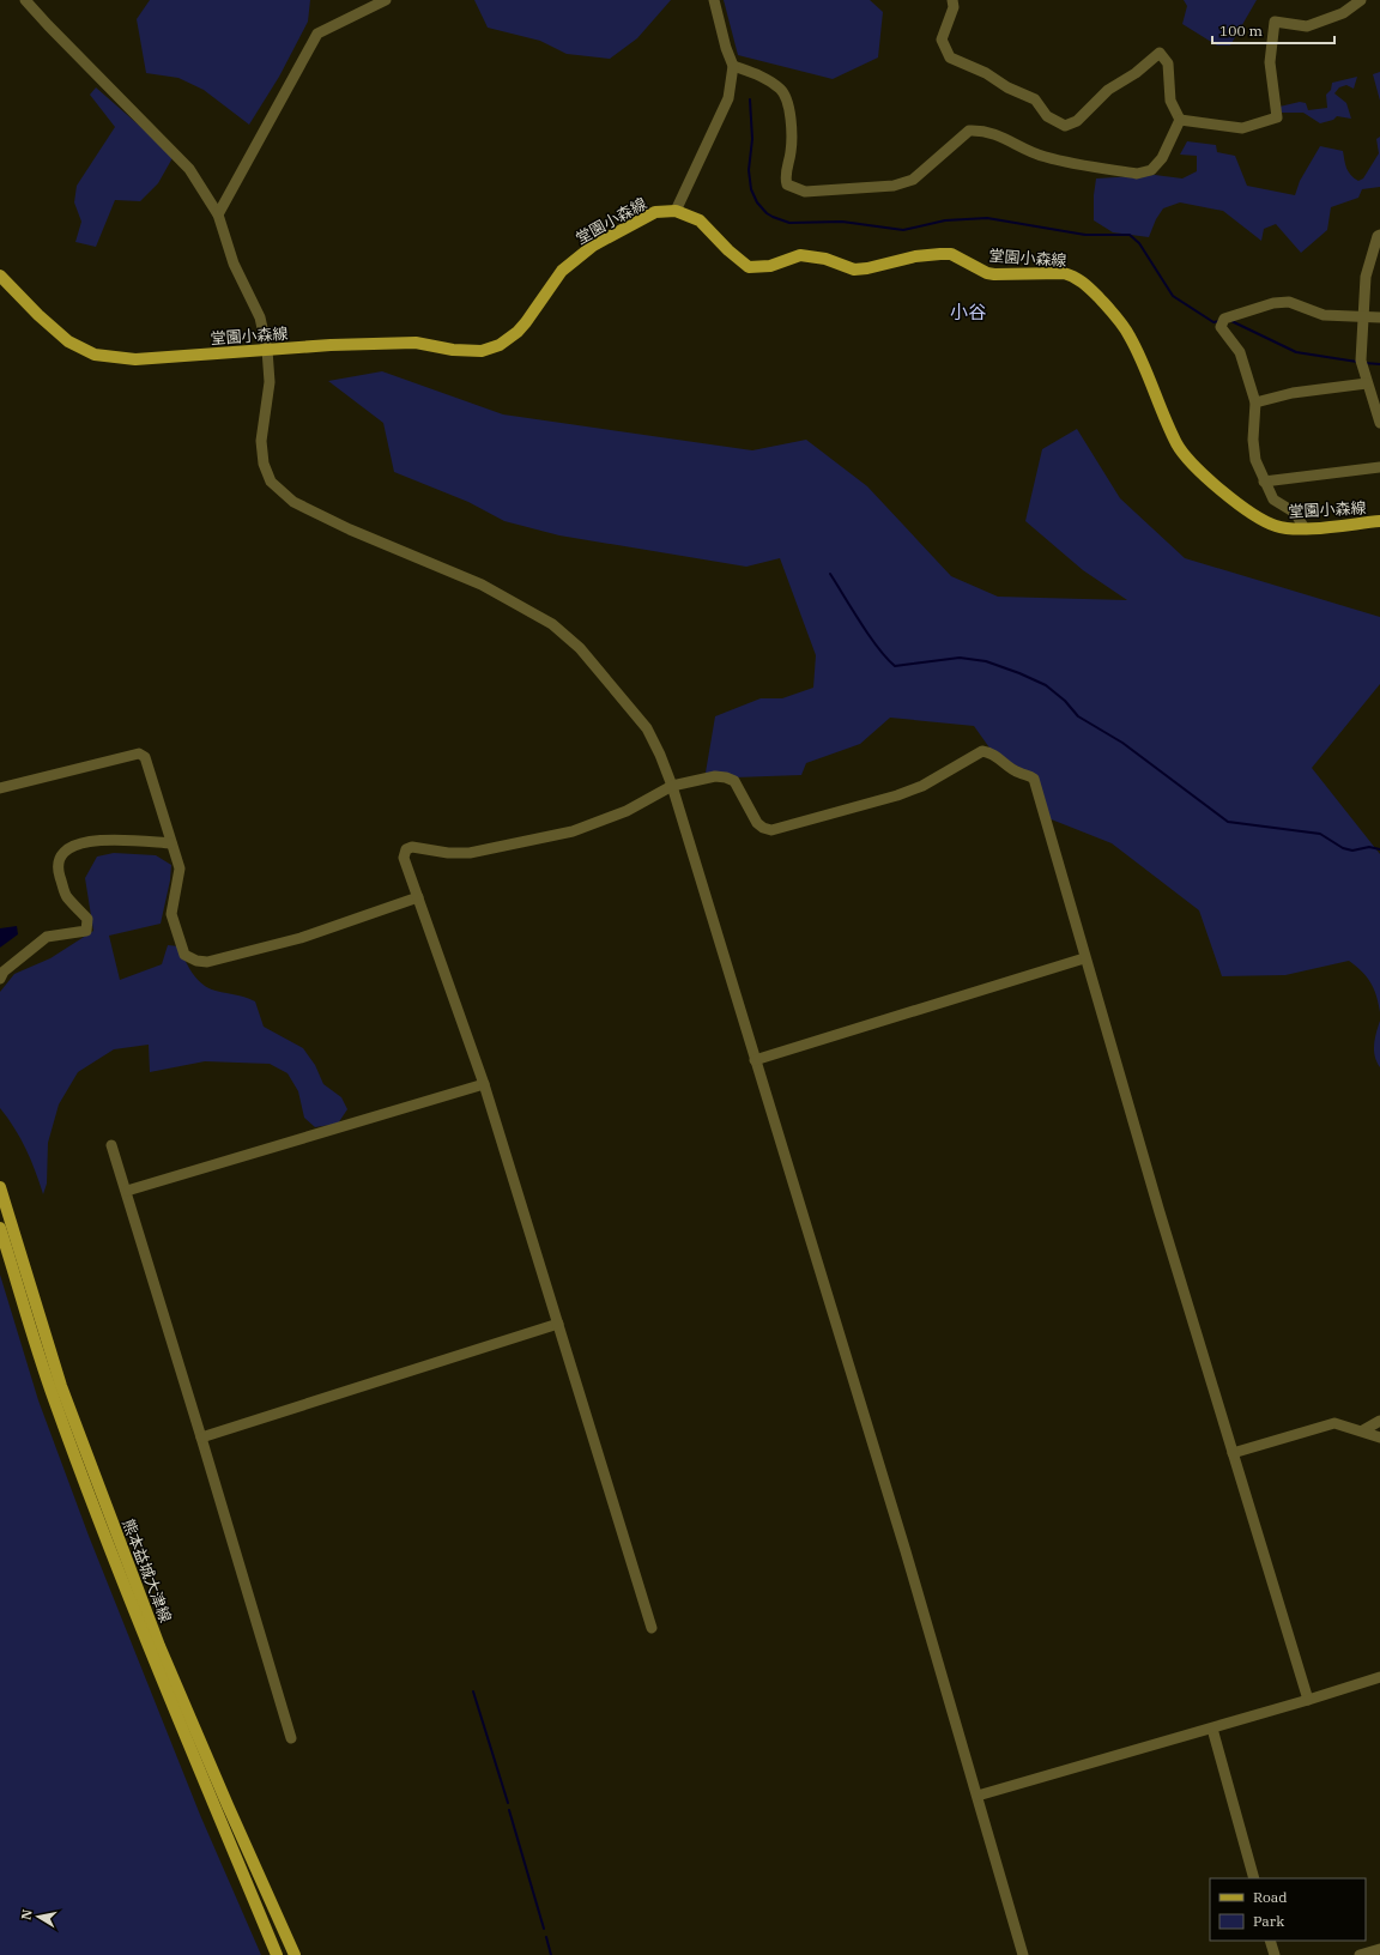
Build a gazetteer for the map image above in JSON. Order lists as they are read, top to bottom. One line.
{"streets":{"main road":["堂園小森線","熊本益城大津線"]},"districts":["小谷"],"legend":["Road","Park"],"scale_bar":"100 m","north":"left"}
